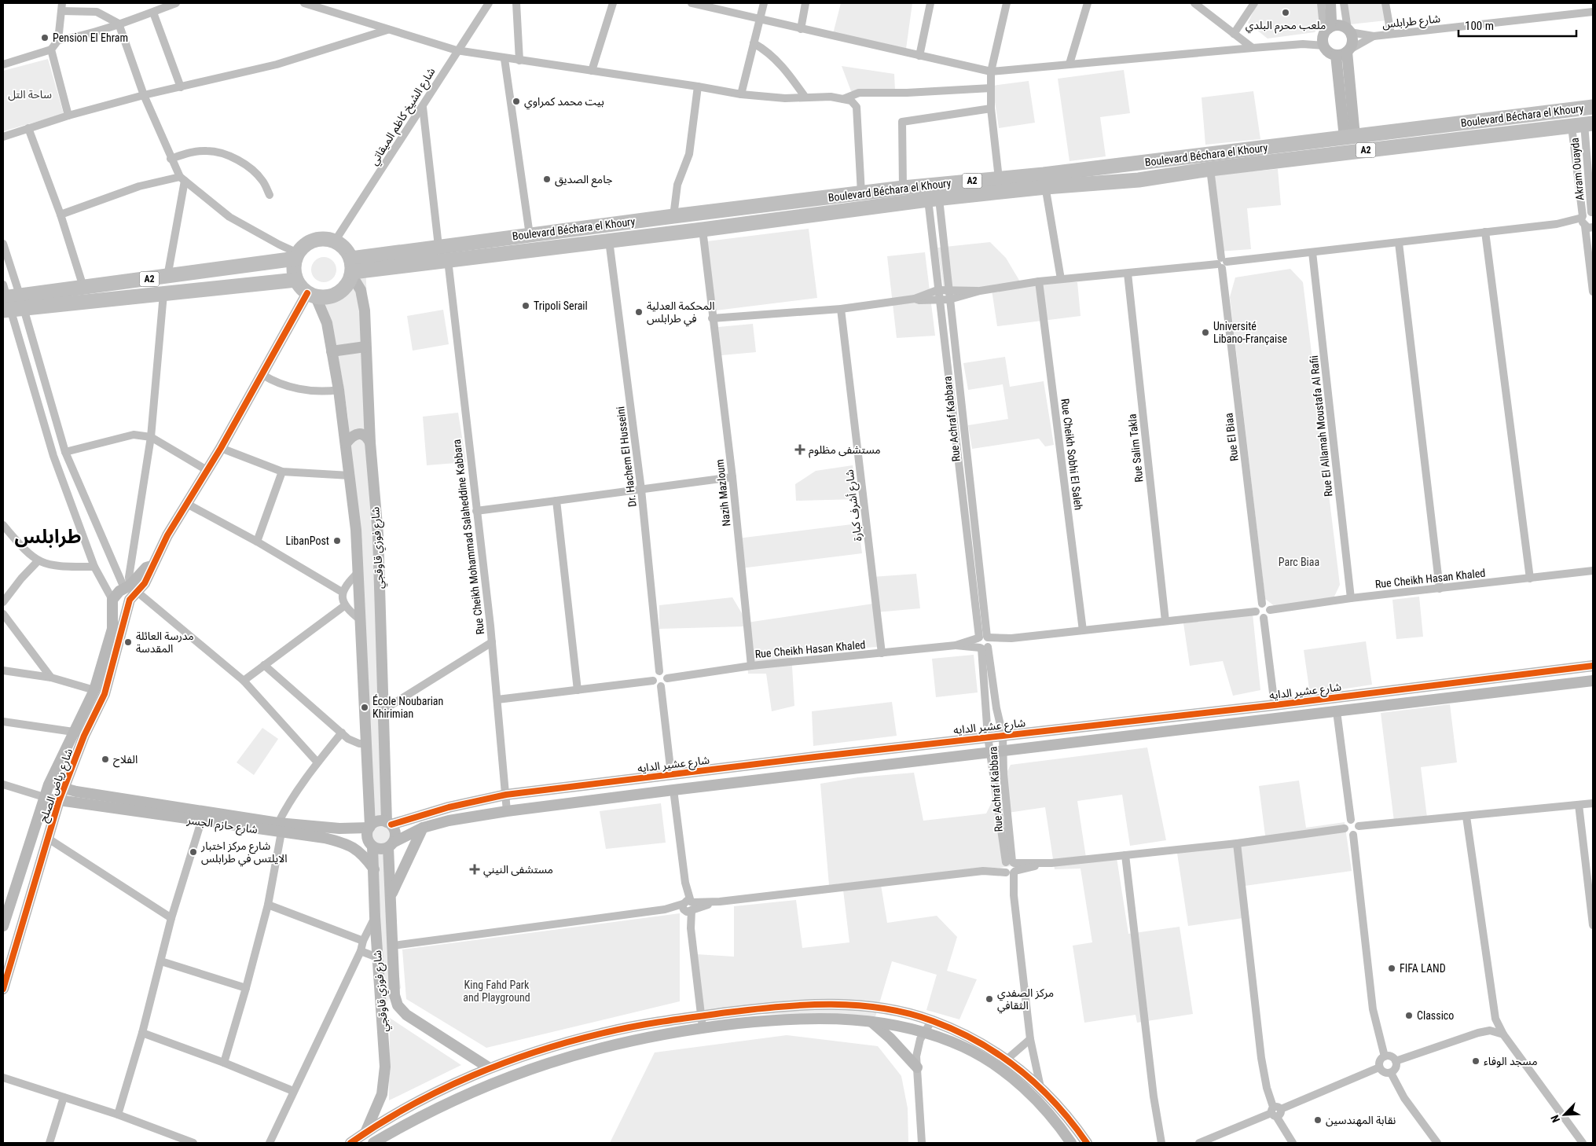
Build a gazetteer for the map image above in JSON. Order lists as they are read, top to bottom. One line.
{"streets":{"highway":["Boulevard Béchara el Khoury","A2"],"street":["شارع طرابلس","شارع الشيخ كاظم الميقاتي","Akram Ouayda","Rue Achraf Kabbara","Rue El Allamah Moustafa Al Rafii","Rue El Biaa","Rue Salim Takla","Rue Cheikh Sobhi El Saleh","Dr. Hachem El Husseini","Nazih Mazloum","شارع أشرف كبارة","Rue Cheikh Mohammad Salaheddine Kabbara","شارع فوزي قاوقجي","Rue Cheikh Hasan Khaled","شارع عشير الدايه","شارع رياض الصلح","شارع حازم الجسر"]},"crossings":[["Boulevard Béchara el Khoury","شارع الشيخ كاظم الميقاتي"],["Boulevard Béchara el Khoury","A2"],["Boulevard Béchara el Khoury","Akram Ouayda"],["Boulevard Béchara el Khoury","Rue Achraf Kabbara"],["Boulevard Béchara el Khoury","Rue El Biaa"],["Boulevard Béchara el Khoury","Dr. Hachem El Husseini"],["Boulevard Béchara el Khoury","Nazih Mazloum"],["Boulevard Béchara el Khoury","Rue Cheikh Mohammad Salaheddine Kabbara"],["Boulevard Béchara el Khoury","شارع فوزي قاوقجي"],["شارع الشيخ كاظم الميقاتي","A2"],["شارع الشيخ كاظم الميقاتي","شارع فوزي قاوقجي"],["A2","شارع فوزي قاوقجي"],["Rue Achraf Kabbara","Rue Cheikh Hasan Khaled"],["Rue Achraf Kabbara","شارع عشير الدايه"],["Rue El Allamah Moustafa Al Rafii","Rue Cheikh Hasan Khaled"],["Rue El Biaa","Rue Cheikh Hasan Khaled"],["Rue Salim Takla","Rue Cheikh Hasan Khaled"],["Rue Cheikh Sobhi El Saleh","Rue Cheikh Hasan Khaled"],["Dr. Hachem El Husseini","Rue Cheikh Hasan Khaled"],["Nazih Mazloum","Rue Cheikh Hasan Khaled"],["شارع أشرف كبارة","Rue Cheikh Hasan Khaled"],["Rue Cheikh Mohammad Salaheddine Kabbara","شارع عشير الدايه"],["شارع فوزي قاوقجي","شارع عشير الدايه"],["شارع فوزي قاوقجي","شارع حازم الجسر"],["شارع عشير الدايه","شارع حازم الجسر"],["شارع رياض الصلح","شارع حازم الجسر"]],"districts":["طرابلس"],"parks":["ساحة التل","Parc Biaa","King Fahd Park and Playground"],"places":{"other":["ملعب محرم البلدي","Pension El Ehram","بيت محمد كمراوي","جامع الصديق","Tripoli Serail","المحكمة العدلية في طرابلس","Université Libano-Française","LibanPost","مدرسة العائلة المقدسة","École Noubarian Khirimian","الفلاح","شارع مركز اختبار الايلتس في طرابلس","FIFA LAND","مركز الصفدي الثقافي","Classico","مسجد الوفاء","نقابة المهندسين"],"health":["مستشفى مظلوم","مستشفى النيني"]},"scale_bar":"100 m","north":"bottom left"}
